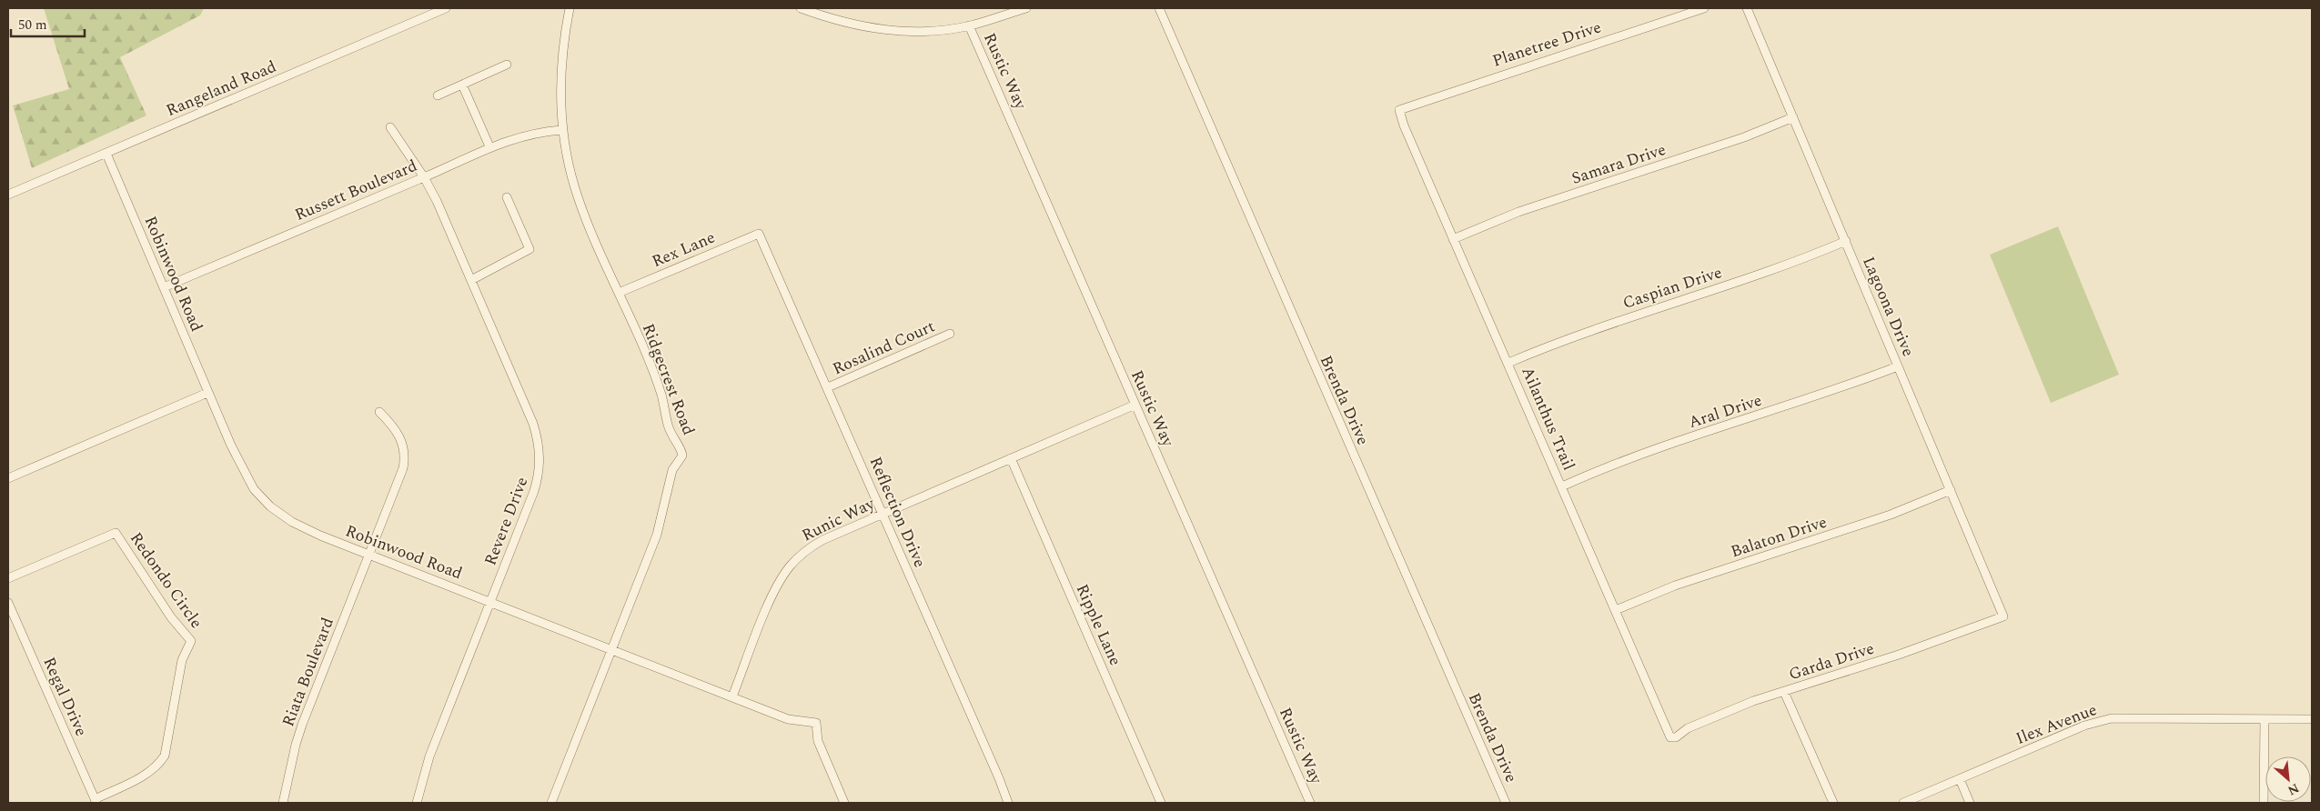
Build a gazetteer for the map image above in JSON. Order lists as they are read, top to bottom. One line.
{"streets":{"street":["Planetree Drive","Rustic Way","Rangeland Road","Samara Drive","Russett Boulevard","Rex Lane","Robinwood Road","Caspian Drive","Lagoona Drive","Rosalind Court","Ridgecrest Road","Brenda Drive","Aral Drive","Ailanthus Trail","Reflection Drive","Runic Way","Revere Drive","Balaton Drive","Redondo Circle","Ripple Lane","Garda Drive","Riata Boulevard","Regal Drive","Ilex Avenue"]},"crossings":[["Planetree Drive","Ailanthus Trail"],["Rustic Way","Runic Way"],["Rangeland Road","Robinwood Road"],["Samara Drive","Lagoona Drive"],["Samara Drive","Ailanthus Trail"],["Russett Boulevard","Robinwood Road"],["Russett Boulevard","Ridgecrest Road"],["Russett Boulevard","Revere Drive"],["Rex Lane","Ridgecrest Road"],["Rex Lane","Reflection Drive"],["Robinwood Road","Ridgecrest Road"],["Robinwood Road","Runic Way"],["Robinwood Road","Revere Drive"],["Robinwood Road","Riata Boulevard"],["Caspian Drive","Lagoona Drive"],["Caspian Drive","Ailanthus Trail"],["Lagoona Drive","Aral Drive"],["Lagoona Drive","Balaton Drive"],["Lagoona Drive","Garda Drive"],["Rosalind Court","Reflection Drive"],["Aral Drive","Ailanthus Trail"],["Ailanthus Trail","Balaton Drive"],["Ailanthus Trail","Garda Drive"],["Reflection Drive","Runic Way"],["Runic Way","Ripple Lane"],["Redondo Circle","Regal Drive"]],"scale_bar":"50 m","north":"bottom right"}
